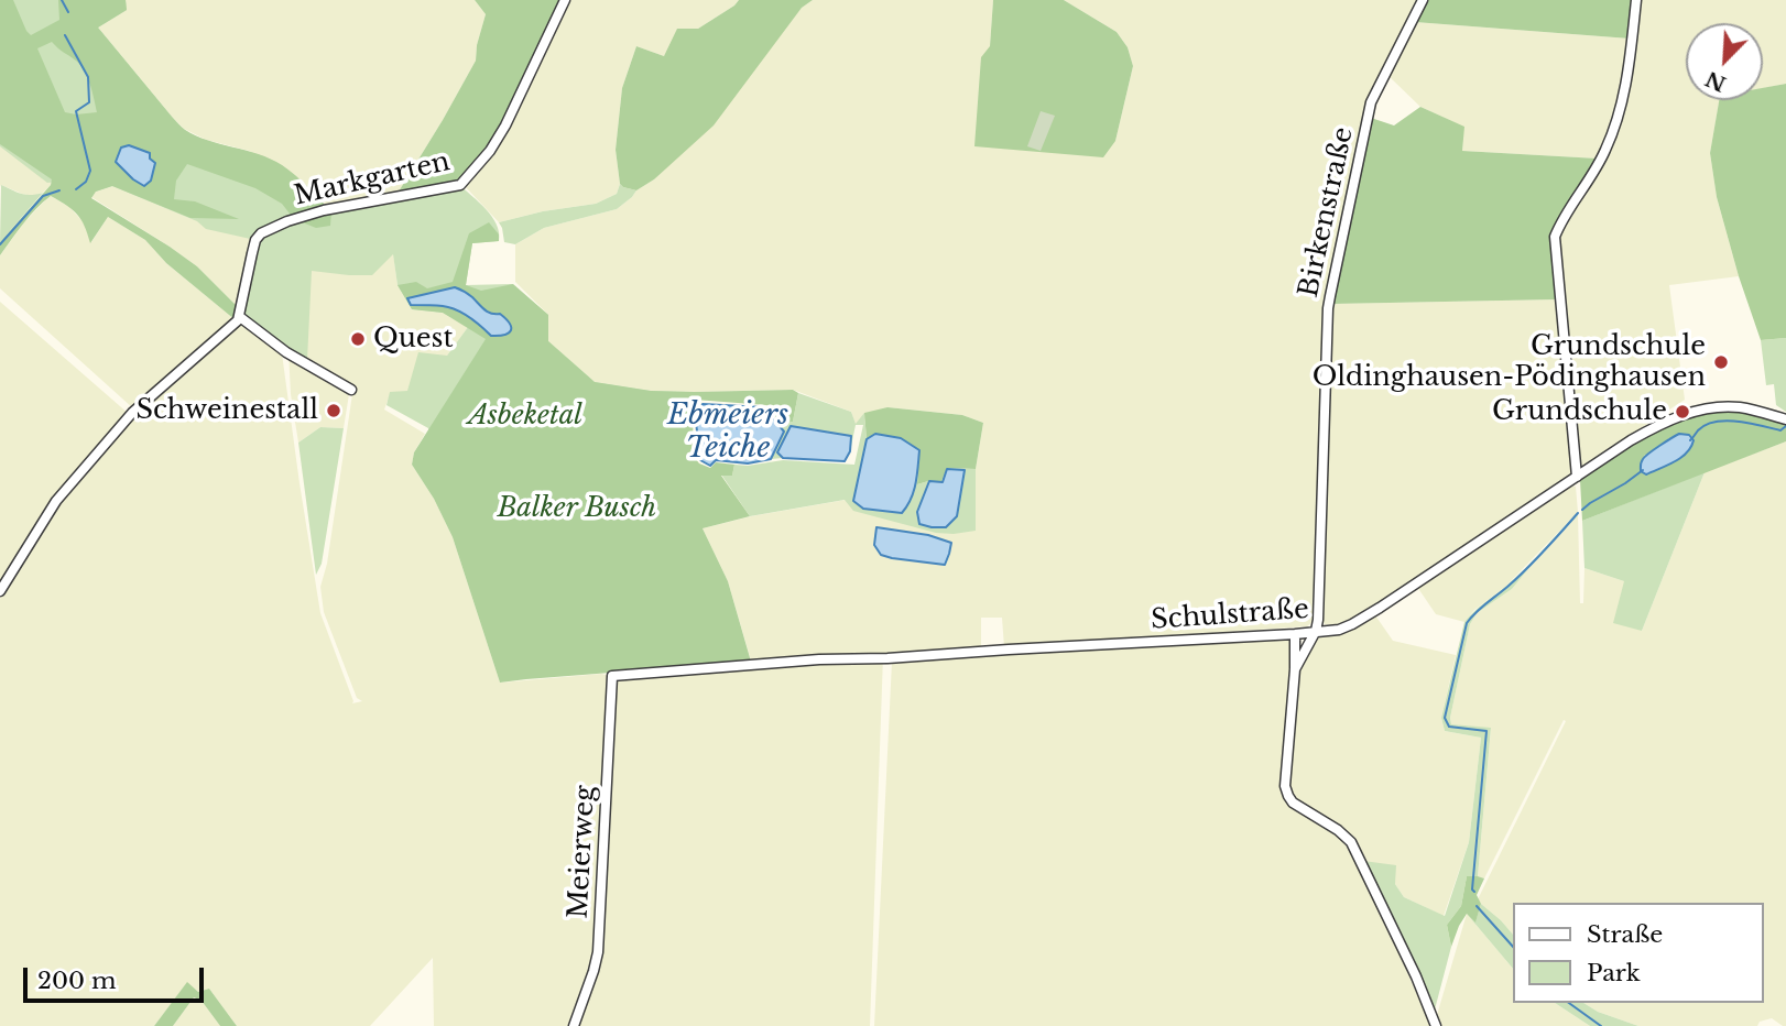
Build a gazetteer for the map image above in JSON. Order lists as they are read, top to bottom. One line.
{"streets":{"street":["Markgarten","Birkenstraße","Schulstraße","Meierweg"]},"crossings":[["Birkenstraße","Schulstraße"],["Schulstraße","Meierweg"]],"water":["Ebmeiers Teiche"],"parks":["Asbeketal","Balker Busch"],"places":["Quest","Grundschule Oldinghausen-Pödinghausen","Schweinestall","Grundschule"],"legend":["Straße","Park"],"scale_bar":"200 m","north":"bottom left"}
